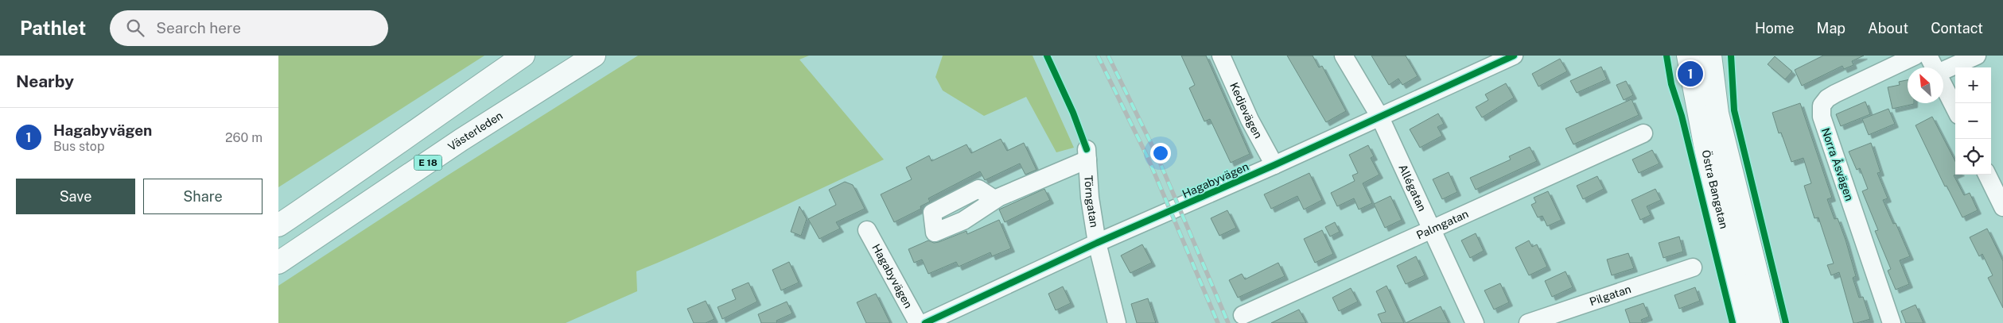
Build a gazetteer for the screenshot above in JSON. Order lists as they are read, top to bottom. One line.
{"streets":{"main road":["Västerleden","E 18","Östra Bangatan"],"street":["Kedjevägen","Norra Åsvägen","Hagabyvägen","Allégatan","Törngatan","Palmgatan","Pilgatan"]},"crossings":[["Kedjevägen","Hagabyvägen"],["Hagabyvägen","Allégatan"],["Hagabyvägen","Törngatan"],["Allégatan","Palmgatan"]],"north":"top left","page":{"header":"Pathlet","search":"Search here","nav":["Home","Map","About","Contact"],"heading":"Nearby","pins":"1","map_buttons":["+","−"],"list":[{"mark":"1","name":"Hagabyvägen","note":"Bus stop","value":"260 m"}],"buttons":["Save","Share"]}}
